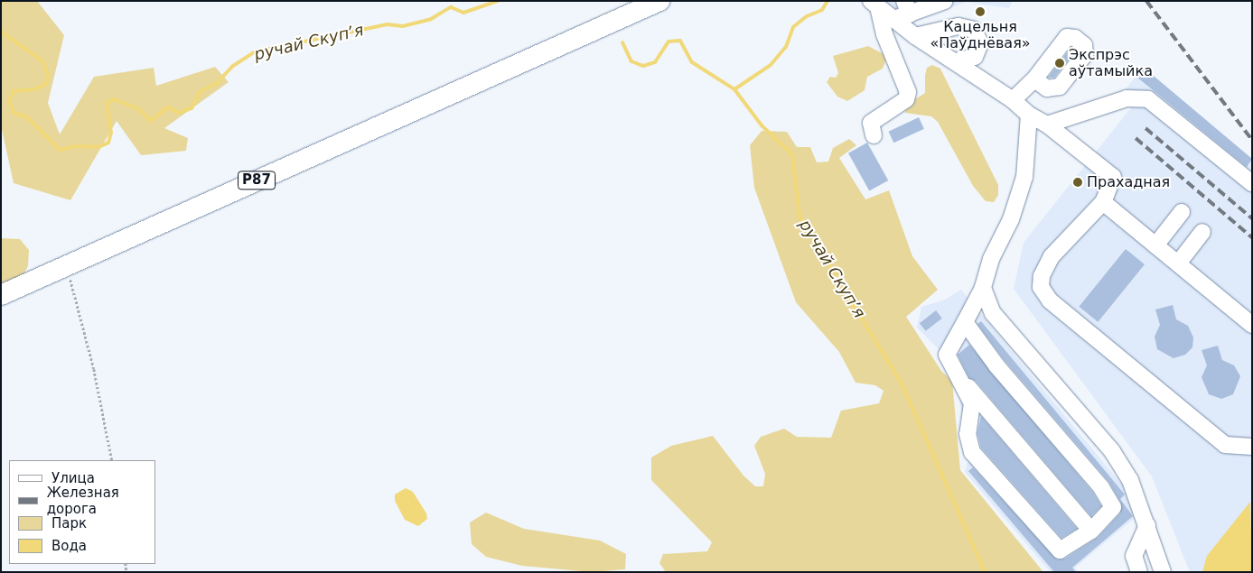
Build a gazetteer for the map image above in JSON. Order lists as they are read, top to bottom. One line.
{"streets":{"main road":["Р87"]},"water":["ручай Скупʼя"],"places":["Кацельня «Паўднёвая»","Экспрэс аўтамыйка","Прахадная"],"legend":["Улица","Железная дорога","Парк","Вода"]}
